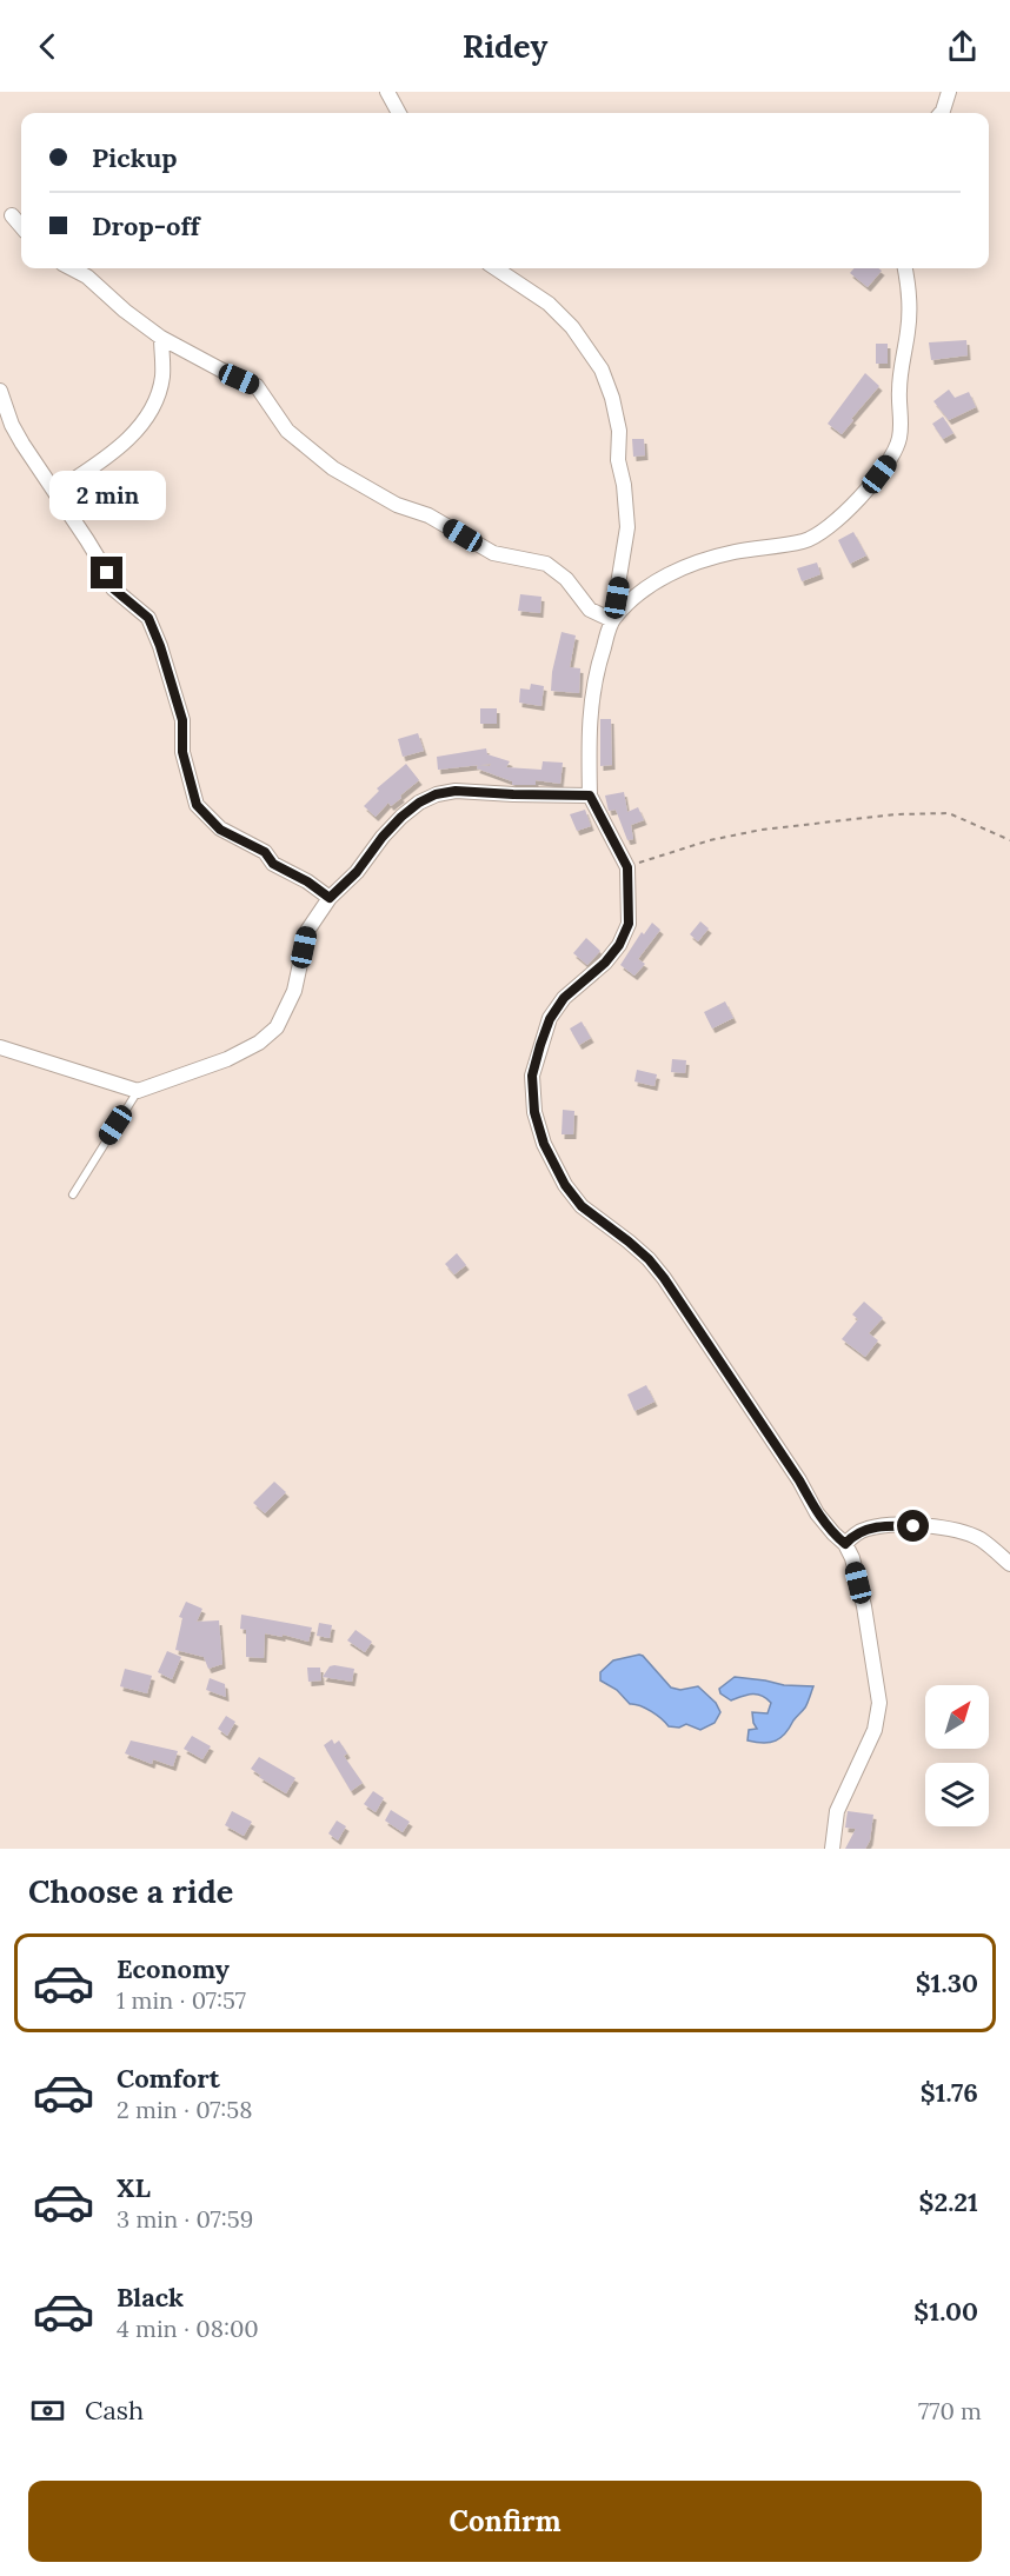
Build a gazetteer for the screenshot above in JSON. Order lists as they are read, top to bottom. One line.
{"north":"top right","page":{"header":"Ridey","banner":["Pickup","Drop-off"],"bubble":"2 min","heading":"Choose a ride","list":[{"name":"Economy","note":"1 min · 07:57","value":"$1.30"},{"name":"Comfort","note":"2 min · 07:58","value":"$1.76"},{"name":"XL","note":"3 min · 07:59","value":"$2.21"},{"name":"Black","note":"4 min · 08:00","value":"$1.00"}],"pay":["Cash","770 m"],"buttons":"Confirm"}}
